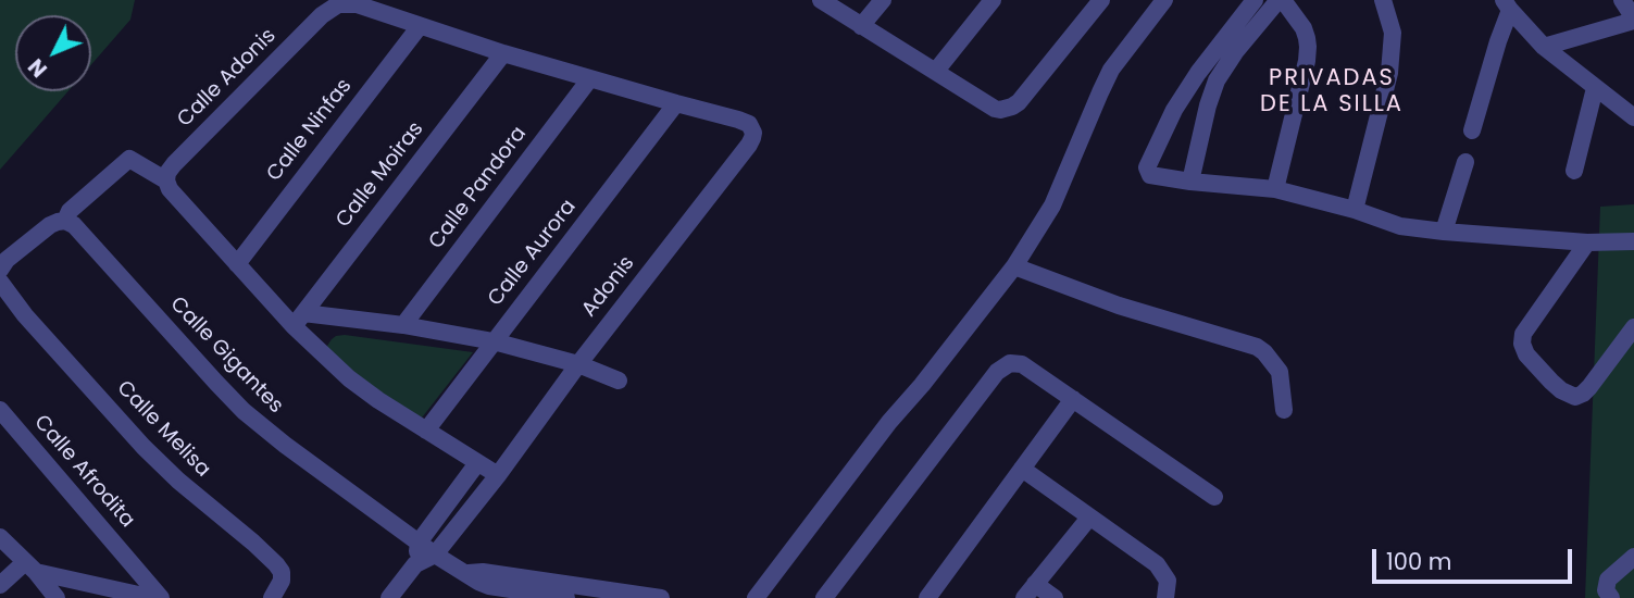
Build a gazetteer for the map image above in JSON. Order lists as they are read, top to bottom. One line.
{"streets":{"street":["Calle Adonis","Calle Ninfas","Calle Moiras","Calle Pandora","Calle Aurora","Adonis","Calle Gigantes","Calle Melisa","Calle Afrodita"]},"crossings":[["Calle Adonis","Calle Ninfas"],["Calle Adonis","Calle Moiras"],["Calle Adonis","Calle Pandora"],["Calle Adonis","Calle Aurora"],["Calle Adonis","Adonis"],["Adonis","Calle Gigantes"]],"districts":["PRIVADAS DE LA SILLA"],"scale_bar":"100 m","north":"bottom left"}
